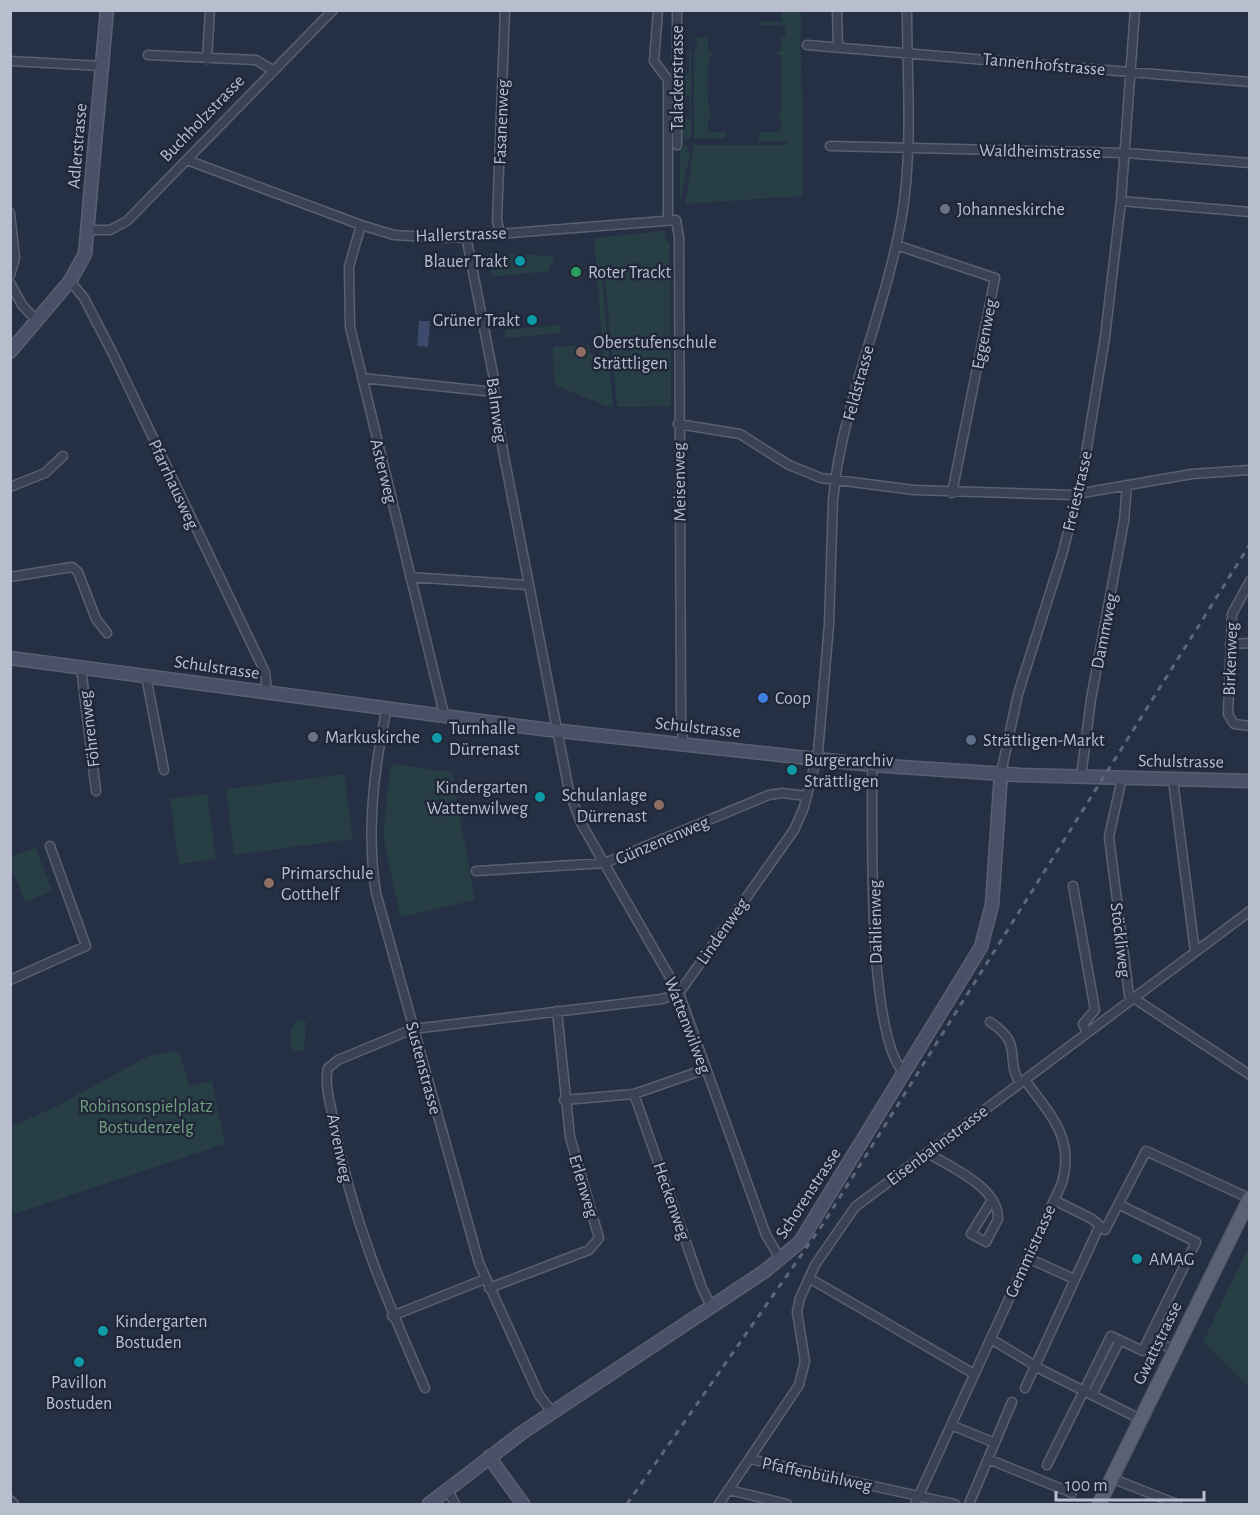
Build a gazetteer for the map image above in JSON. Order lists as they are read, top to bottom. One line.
{"streets":{"main road":["Gwattstrasse"],"street":["Tannenhofstrasse","Talackerstrasse","Buchholzstrasse","Fasanenweg","Adlerstrasse","Waldheimstrasse","Hallerstrasse","Eggenweg","Feldstrasse","Balmweg","Asterweg","Meisenweg","Pfarrhausweg","Freiestrasse","Dammweg","Birkenweg","Schulstrasse","Föhrenweg","Günzenenweg","Dahlienweg","Lindenweg","Stöckliweg","Wattenwilweg","Sustenstrasse","Eisenbahnstrasse","Arvenweg","Erlenweg","Schorenstrasse","Heckenweg","Gemmistrasse","Pfaffenbühlweg"]},"crossings":[["Tannenhofstrasse","Feldstrasse"],["Tannenhofstrasse","Freiestrasse"],["Buchholzstrasse","Adlerstrasse"],["Buchholzstrasse","Hallerstrasse"],["Fasanenweg","Hallerstrasse"],["Adlerstrasse","Pfarrhausweg"],["Waldheimstrasse","Feldstrasse"],["Waldheimstrasse","Freiestrasse"],["Hallerstrasse","Balmweg"],["Hallerstrasse","Asterweg"],["Hallerstrasse","Meisenweg"],["Eggenweg","Feldstrasse"],["Feldstrasse","Schulstrasse"],["Feldstrasse","Lindenweg"],["Balmweg","Schulstrasse"],["Balmweg","Wattenwilweg"],["Asterweg","Schulstrasse"],["Meisenweg","Schulstrasse"],["Pfarrhausweg","Schulstrasse"],["Freiestrasse","Schulstrasse"],["Freiestrasse","Schorenstrasse"],["Dammweg","Schulstrasse"],["Schulstrasse","Föhrenweg"],["Schulstrasse","Dahlienweg"],["Schulstrasse","Lindenweg"],["Schulstrasse","Stöckliweg"],["Schulstrasse","Wattenwilweg"],["Schulstrasse","Sustenstrasse"],["Schulstrasse","Schorenstrasse"],["Günzenenweg","Lindenweg"],["Günzenenweg","Wattenwilweg"],["Dahlienweg","Schorenstrasse"],["Lindenweg","Wattenwilweg"],["Stöckliweg","Eisenbahnstrasse"],["Wattenwilweg","Schorenstrasse"],["Sustenstrasse","Arvenweg"],["Sustenstrasse","Erlenweg"],["Sustenstrasse","Schorenstrasse"],["Eisenbahnstrasse","Gemmistrasse"],["Eisenbahnstrasse","Pfaffenbühlweg"],["Schorenstrasse","Heckenweg"],["Gemmistrasse","Pfaffenbühlweg"]],"parks":["Robinsonspielplatz Bostudenzelg"],"places":["Johanneskirche","Blauer Trakt","Roter Trackt","Grüner Trakt","Oberstufenschule Strättligen","Coop","Markuskirche","Turnhalle Dürrenast","Strättligen-Markt","Burgerarchiv Strättligen","Kindergarten Wattenwilweg","Schulanlage Dürrenast","Primarschule Gotthelf","AMAG","Kindergarten Bostuden","Pavillon Bostuden"],"scale_bar":"100 m"}
